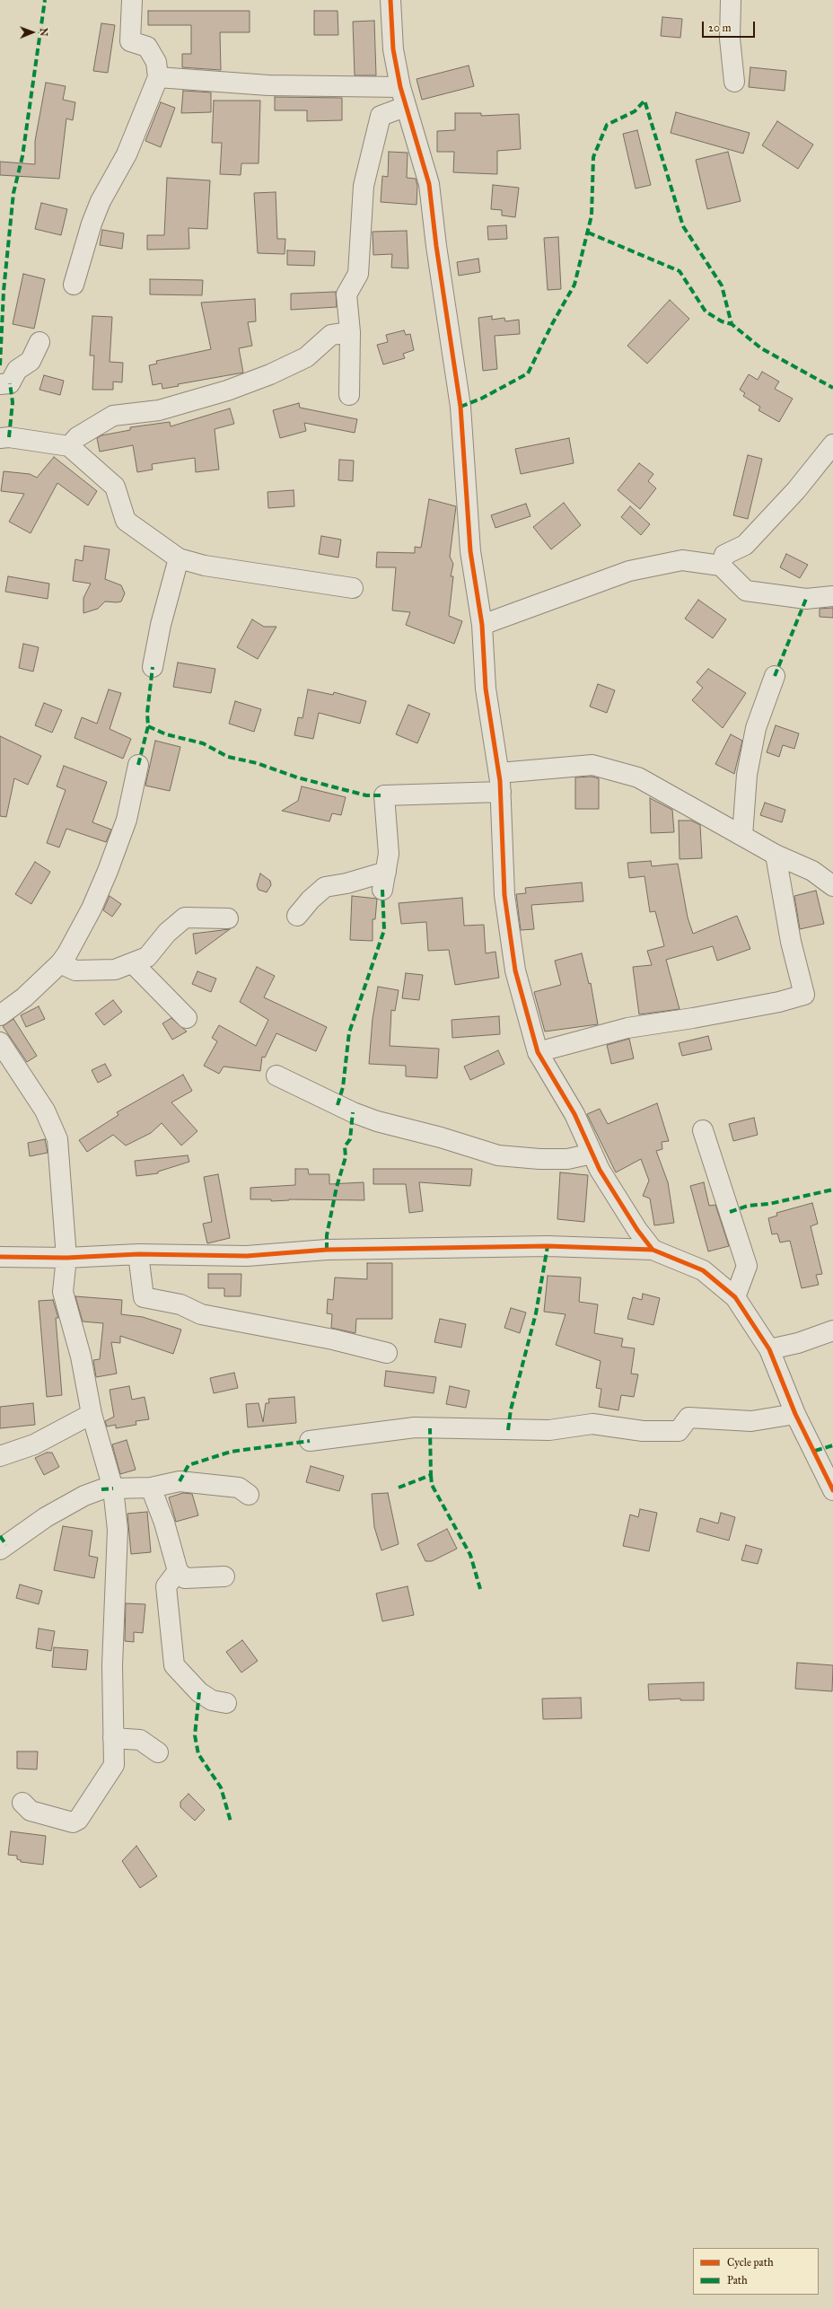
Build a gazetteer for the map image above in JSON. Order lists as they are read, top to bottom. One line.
{"legend":["Cycle path","Path"],"scale_bar":"20 m","north":"right"}
